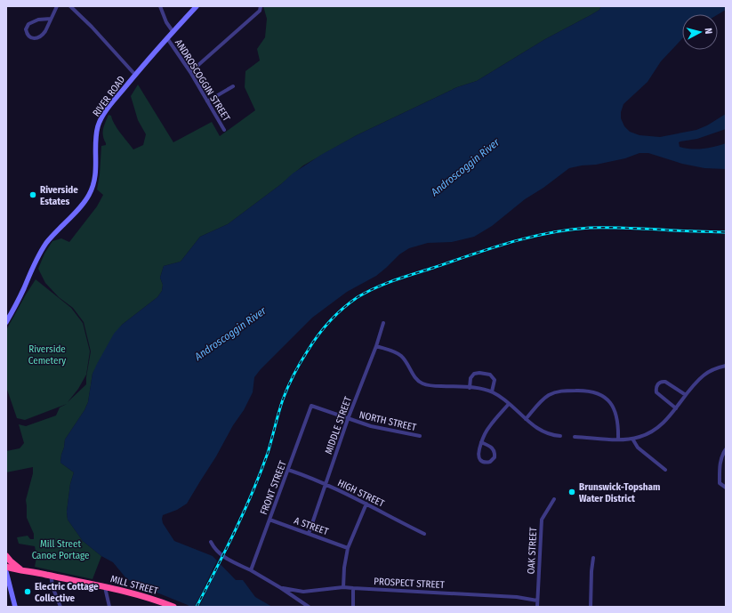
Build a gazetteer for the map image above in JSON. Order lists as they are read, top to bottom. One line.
{"streets":{"highway":["MILL STREET"],"street":["ANDROSCOGGIN STREET","RIVER ROAD","NORTH STREET","MIDDLE STREET","FRONT STREET","HIGH STREET","A STREET","OAK STREET","PROSPECT STREET"]},"crossings":[["ANDROSCOGGIN STREET","RIVER ROAD"],["NORTH STREET","MIDDLE STREET"],["NORTH STREET","FRONT STREET"],["MIDDLE STREET","HIGH STREET"],["MIDDLE STREET","A STREET"],["FRONT STREET","HIGH STREET"],["FRONT STREET","A STREET"],["OAK STREET","PROSPECT STREET"]],"water":["Androscoggin River"],"parks":["Riverside Cemetery","Mill Street Canoe Portage"],"places":["Riverside Estates","Brunswick-Topsham Water District","Electric Cottage Collective"],"north":"right"}
